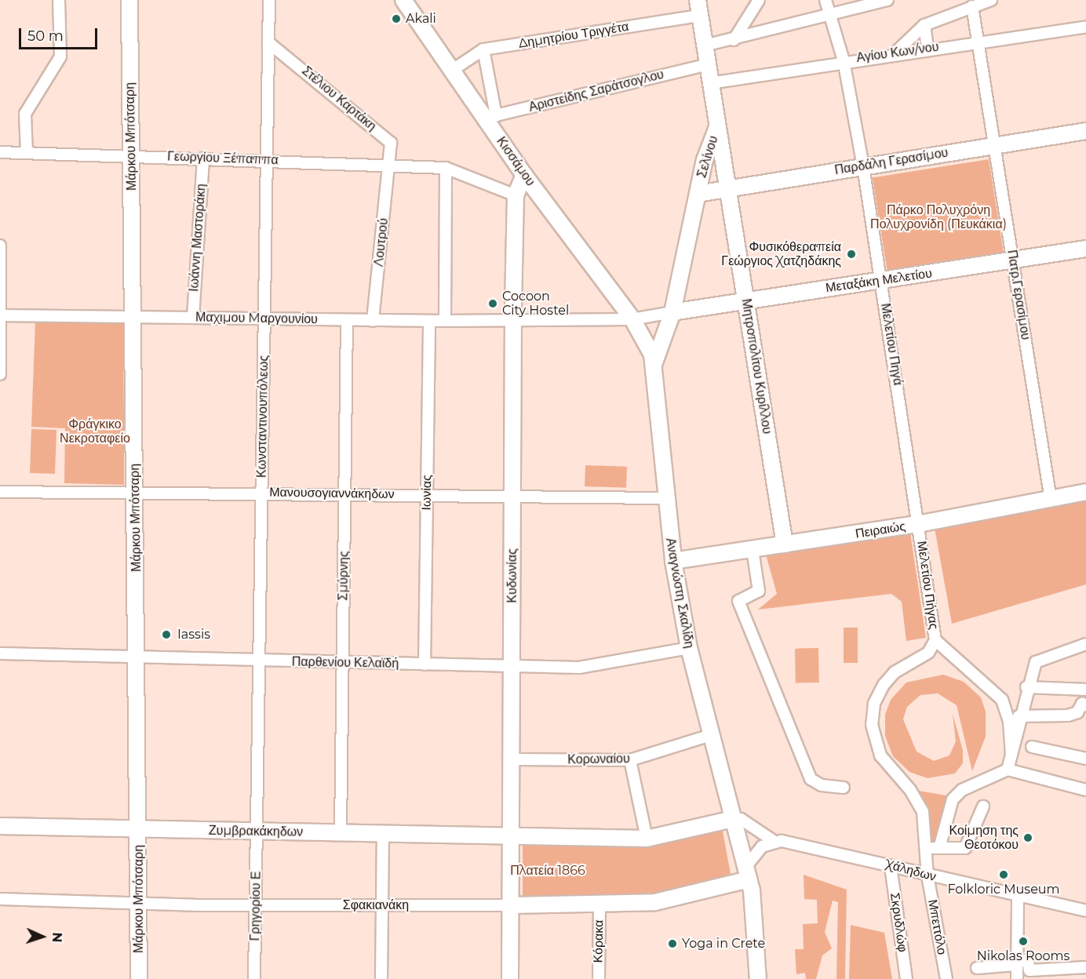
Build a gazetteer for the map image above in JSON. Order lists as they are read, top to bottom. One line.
{"streets":{"main road":["Μάρκου Μπότσαρη","Σελίνου","Κισσάμου","Παρδάλη Γερασίμου","Μεταξάκη Μελετίου","Μητροπολίτου Κυρίλλου","Πειραιώς","Κυδωνίας","Αναγνώστη Σκαλίδη","Ζυμβρακάκηδων","Σφακιανάκη"],"street":["Δημητρίου Τριγγέτα","Αγίου Κων/νου","Αριστείδης Σαράτσογλου","Στέλιου Καρτάκη","Γεωργίου Ξέπαππα","Ιωάννη Μαστοράκη","Λουτρού","Πατρ.Γερασίμου","Μαχιμου Mαργουνίου","Μελετίου Πηγά","Κωνσταντινουπόλεως","Ιωνίας","Μανουσογιαννάκηδων","Σμύρνης","Μελετίου Πήγας","Παρθενίου Κελαϊδή","Κορωναίου","Χάληδων","Γρηγορίου Ε","Σκρυδλώφ","Μπεττόλο","Κόρακα"]},"crossings":[["Δημητρίου Τριγγέτα","Σελίνου"],["Δημητρίου Τριγγέτα","Κισσάμου"],["Αγίου Κων/νου","Σελίνου"],["Αγίου Κων/νου","Πατρ.Γερασίμου"],["Αγίου Κων/νου","Μελετίου Πηγά"],["Αριστείδης Σαράτσογλου","Σελίνου"],["Αριστείδης Σαράτσογλου","Κισσάμου"],["Στέλιου Καρτάκη","Γεωργίου Ξέπαππα"],["Στέλιου Καρτάκη","Λουτρού"],["Στέλιου Καρτάκη","Κωνσταντινουπόλεως"],["Μάρκου Μπότσαρη","Γεωργίου Ξέπαππα"],["Μάρκου Μπότσαρη","Μαχιμου Mαργουνίου"],["Μάρκου Μπότσαρη","Μανουσογιαννάκηδων"],["Μάρκου Μπότσαρη","Παρθενίου Κελαϊδή"],["Μάρκου Μπότσαρη","Ζυμβρακάκηδων"],["Μάρκου Μπότσαρη","Σφακιανάκη"],["Σελίνου","Παρδάλη Γερασίμου"],["Σελίνου","Μεταξάκη Μελετίου"],["Σελίνου","Μαχιμου Mαργουνίου"],["Σελίνου","Μητροπολίτου Κυρίλλου"],["Σελίνου","Αναγνώστη Σκαλίδη"],["Γεωργίου Ξέπαππα","Ιωάννη Μαστοράκη"],["Γεωργίου Ξέπαππα","Λουτρού"],["Γεωργίου Ξέπαππα","Κωνσταντινουπόλεως"],["Κισσάμου","Μαχιμου Mαργουνίου"],["Κισσάμου","Κυδωνίας"],["Κισσάμου","Αναγνώστη Σκαλίδη"],["Παρδάλη Γερασίμου","Πατρ.Γερασίμου"],["Παρδάλη Γερασίμου","Μελετίου Πηγά"],["Παρδάλη Γερασίμου","Μητροπολίτου Κυρίλλου"],["Ιωάννη Μαστοράκη","Μαχιμου Mαργουνίου"],["Λουτρού","Μαχιμου Mαργουνίου"],["Μεταξάκη Μελετίου","Πατρ.Γερασίμου"],["Μεταξάκη Μελετίου","Μαχιμου Mαργουνίου"],["Μεταξάκη Μελετίου","Μελετίου Πηγά"],["Μεταξάκη Μελετίου","Μητροπολίτου Κυρίλλου"],["Πατρ.Γερασίμου","Πειραιώς"],["Μαχιμου Mαργουνίου","Κωνσταντινουπόλεως"],["Μαχιμου Mαργουνίου","Ιωνίας"],["Μαχιμου Mαργουνίου","Σμύρνης"],["Μαχιμου Mαργουνίου","Κυδωνίας"],["Μαχιμου Mαργουνίου","Αναγνώστη Σκαλίδη"],["Μελετίου Πηγά","Πειραιώς"],["Μελετίου Πηγά","Μελετίου Πήγας"],["Μητροπολίτου Κυρίλλου","Πειραιώς"],["Κωνσταντινουπόλεως","Μανουσογιαννάκηδων"],["Κωνσταντινουπόλεως","Παρθενίου Κελαϊδή"],["Κωνσταντινουπόλεως","Ζυμβρακάκηδων"],["Κωνσταντινουπόλεως","Γρηγορίου Ε"],["Ιωνίας","Μανουσογιαννάκηδων"],["Ιωνίας","Παρθενίου Κελαϊδή"],["Μανουσογιαννάκηδων","Σμύρνης"],["Μανουσογιαννάκηδων","Κυδωνίας"],["Μανουσογιαννάκηδων","Αναγνώστη Σκαλίδη"],["Πειραιώς","Μελετίου Πήγας"],["Πειραιώς","Αναγνώστη Σκαλίδη"],["Σμύρνης","Παρθενίου Κελαϊδή"],["Σμύρνης","Ζυμβρακάκηδων"],["Κυδωνίας","Παρθενίου Κελαϊδή"],["Κυδωνίας","Κορωναίου"],["Κυδωνίας","Ζυμβρακάκηδων"],["Κυδωνίας","Σφακιανάκη"],["Μελετίου Πήγας","Μπεττόλο"],["Αναγνώστη Σκαλίδη","Παρθενίου Κελαϊδή"],["Αναγνώστη Σκαλίδη","Κορωναίου"],["Αναγνώστη Σκαλίδη","Ζυμβρακάκηδων"],["Αναγνώστη Σκαλίδη","Σφακιανάκη"],["Ζυμβρακάκηδων","Γρηγορίου Ε"],["Χάληδων","Σκρυδλώφ"],["Χάληδων","Μπεττόλο"],["Σφακιανάκη","Γρηγορίου Ε"],["Σφακιανάκη","Κόρακα"]],"parks":["Πάρκο Πολυχρόνη Πολυχρονίδη (Πευκάκια)","Φράγκικο Νεκροταφείο","Πλατεία 1866"],"places":["Akali","Φυσικόθεραπεία Γεώργιος Χατζηδάκης","Cocoon City Hostel","Iassis","Κοίμηση της Θεοτόκου","Folkloric Museum","Nikolas Rooms","Yoga in Crete"],"scale_bar":"50 m","north":"right"}
